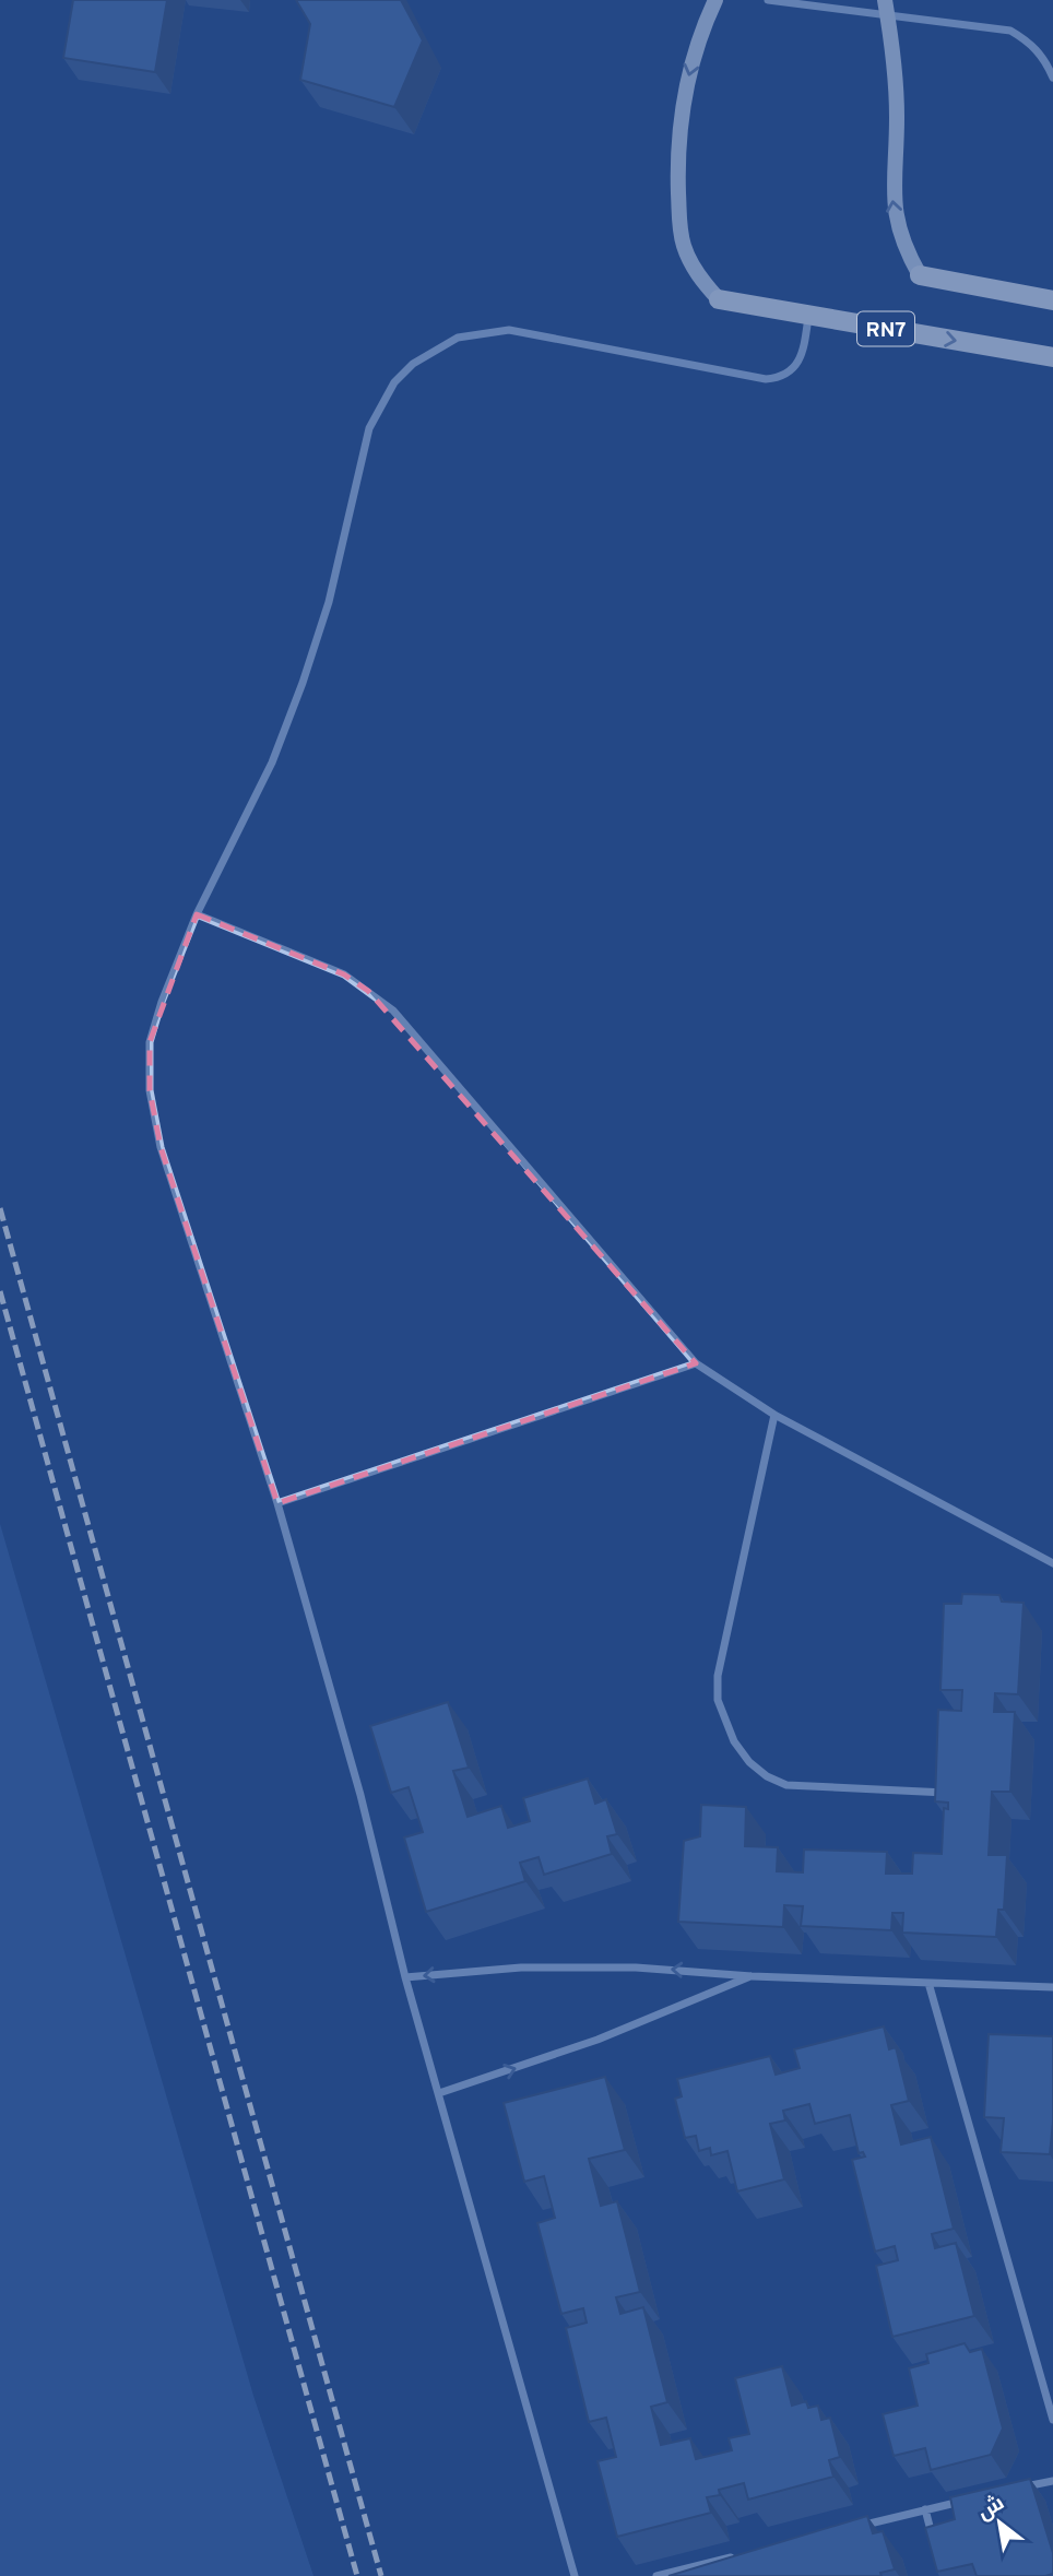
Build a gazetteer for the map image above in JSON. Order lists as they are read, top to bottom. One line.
{"streets":{"main road":["RN7"]},"north":"top left"}
